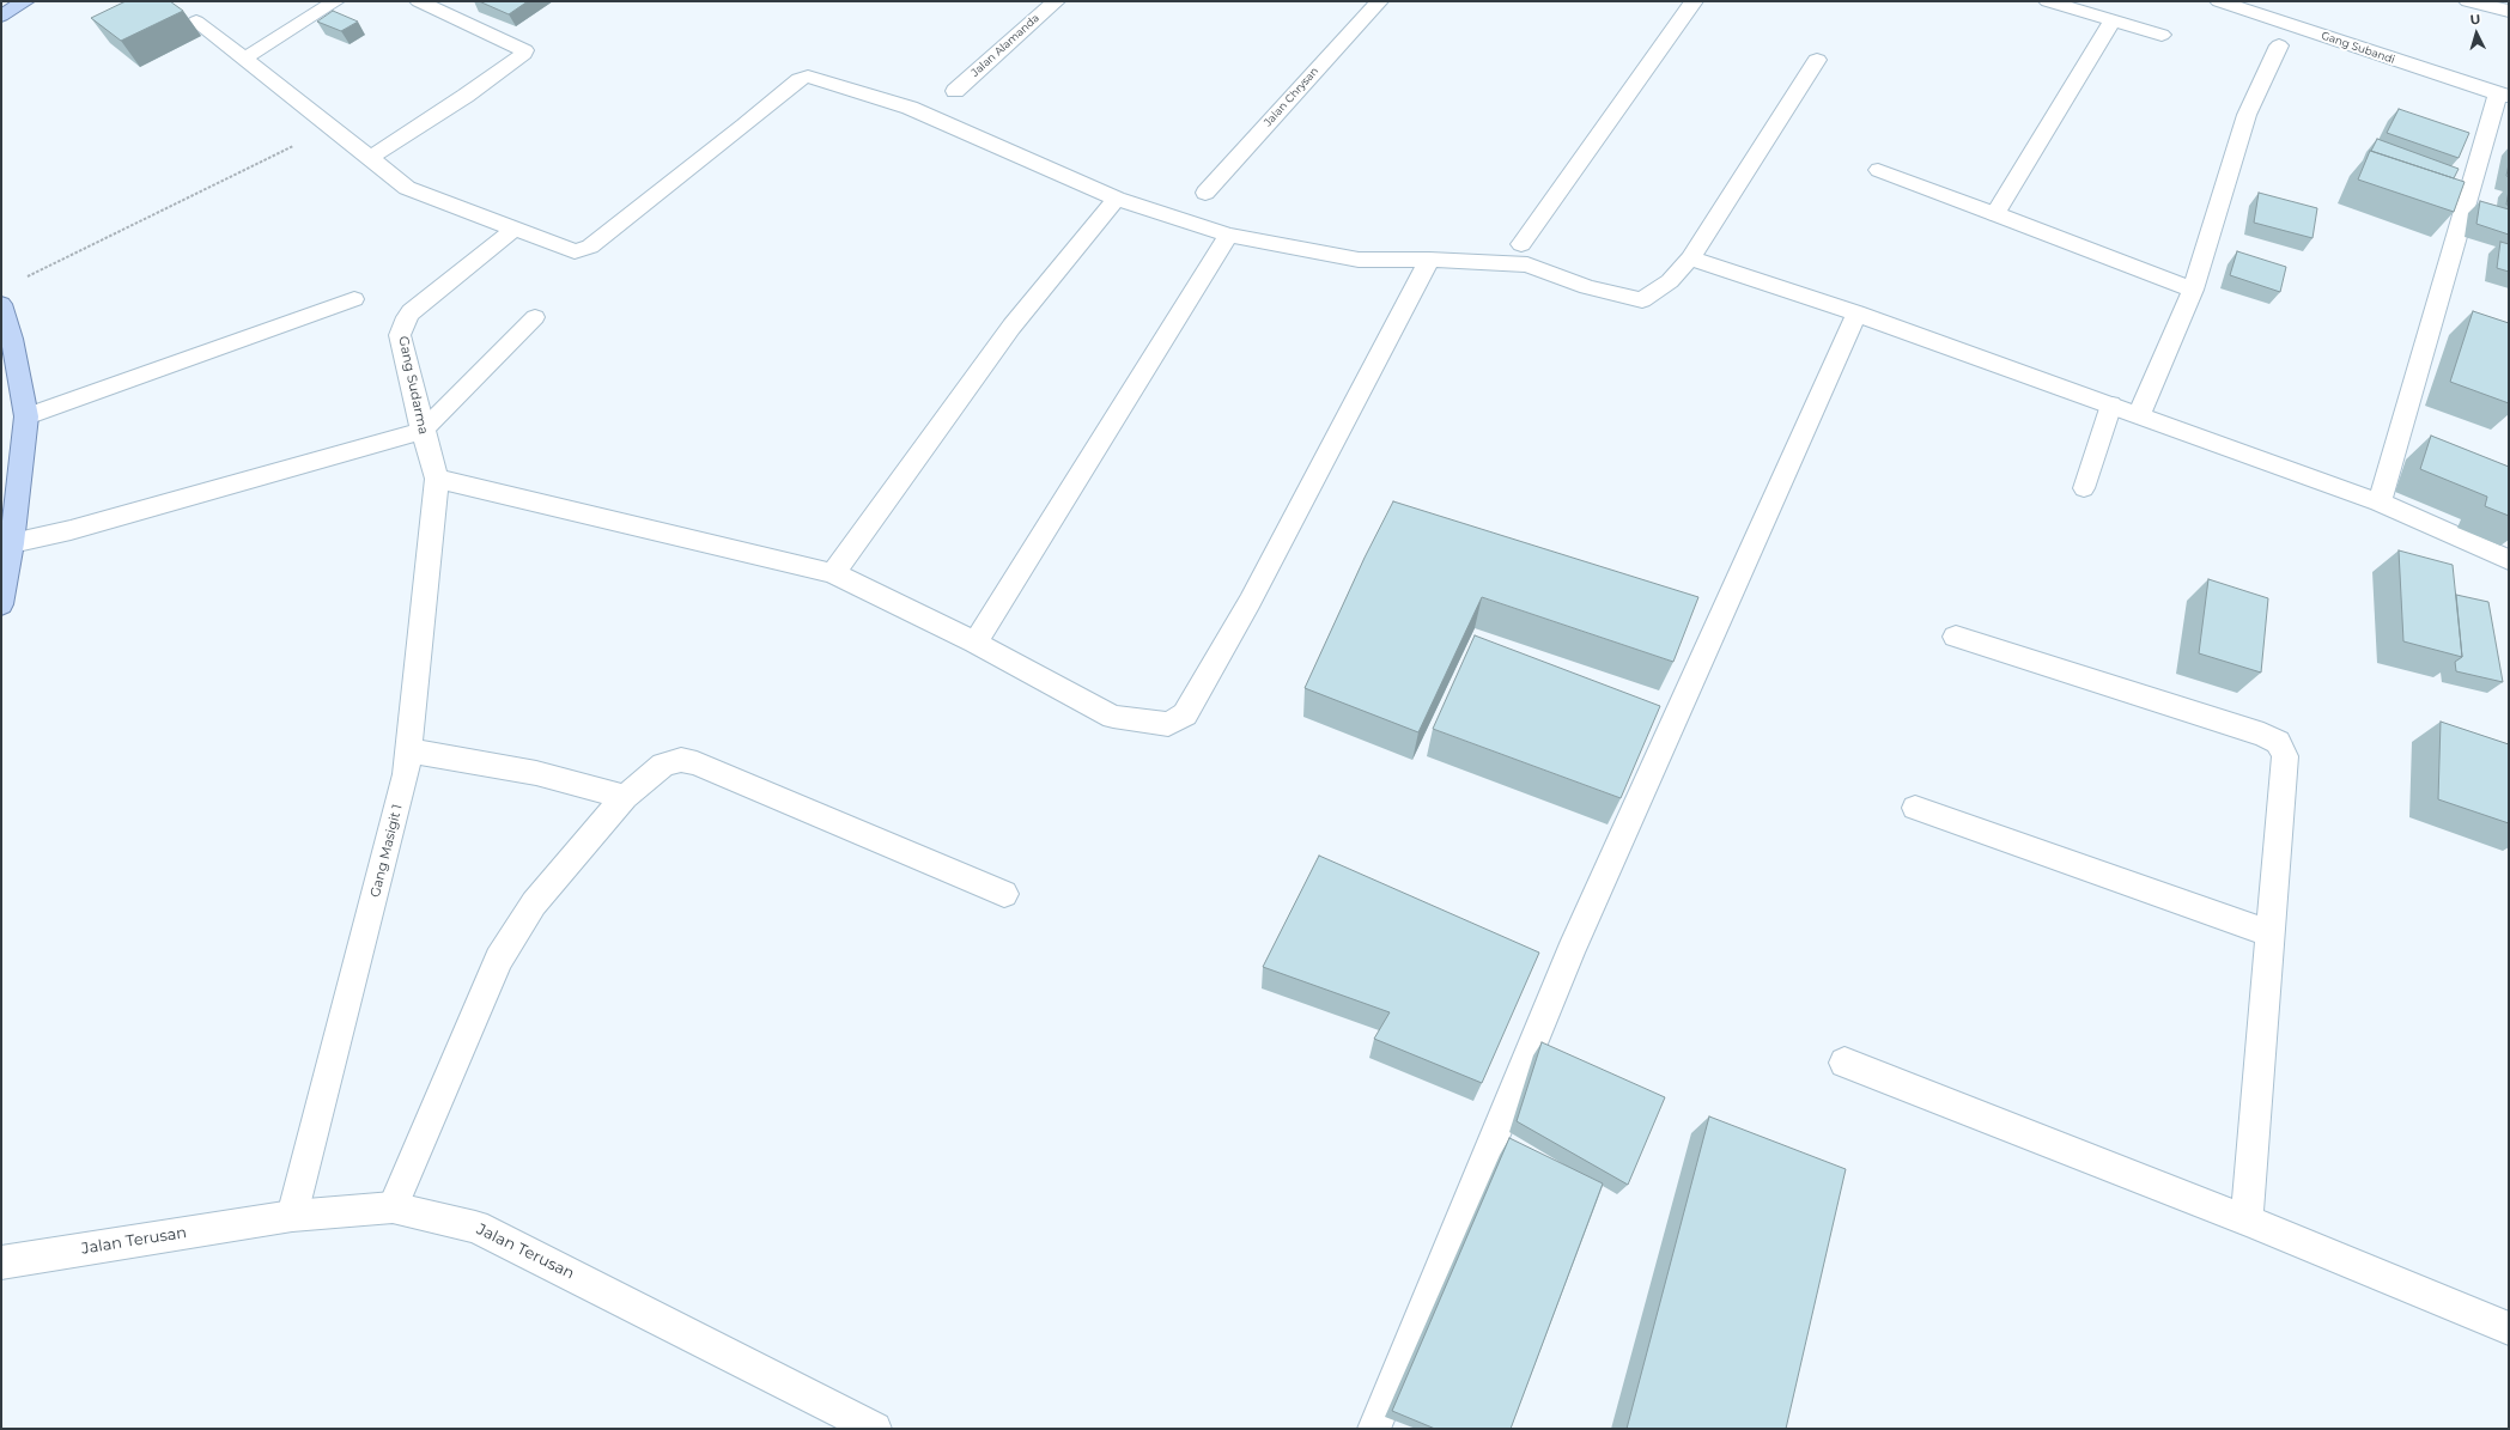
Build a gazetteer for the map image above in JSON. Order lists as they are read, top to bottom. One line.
{"streets":{"street":["Jalan Alamanda","Gang Subandi","Jalan Chrysan","Gang Sudarma","Gang Masigit 1","Jalan Terusan"]},"crossings":[["Gang Sudarma","Gang Masigit 1"],["Gang Masigit 1","Jalan Terusan"]],"north":"top"}
